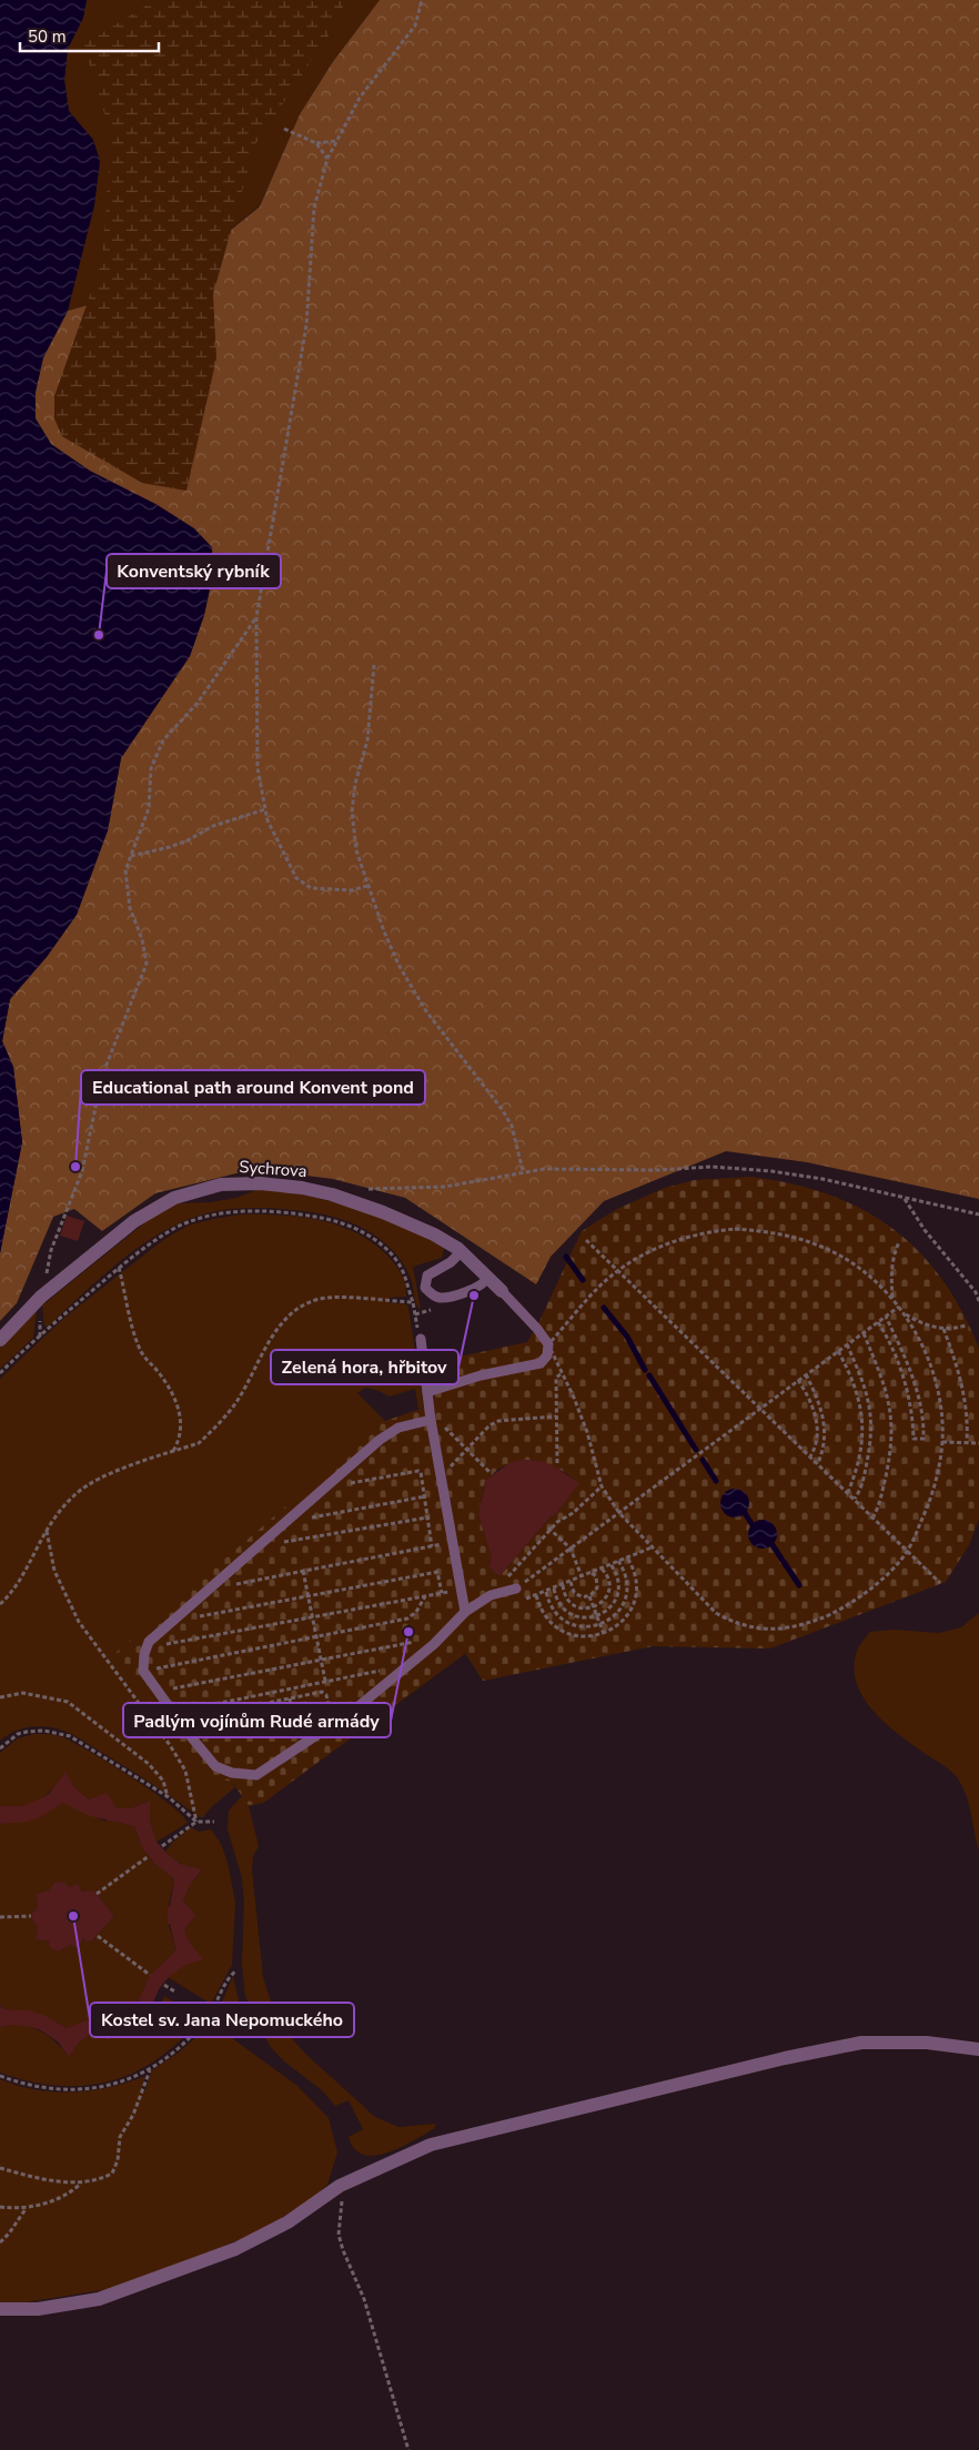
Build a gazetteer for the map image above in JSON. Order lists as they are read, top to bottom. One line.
{"streets":{"street":["Sychrova"]},"places":["Konventský rybník","Educational path around Konvent pond","Zelená hora, hřbitov","Padlým vojínům Rudé armády","Kostel sv. Jana Nepomuckého"],"scale_bar":"50 m"}
